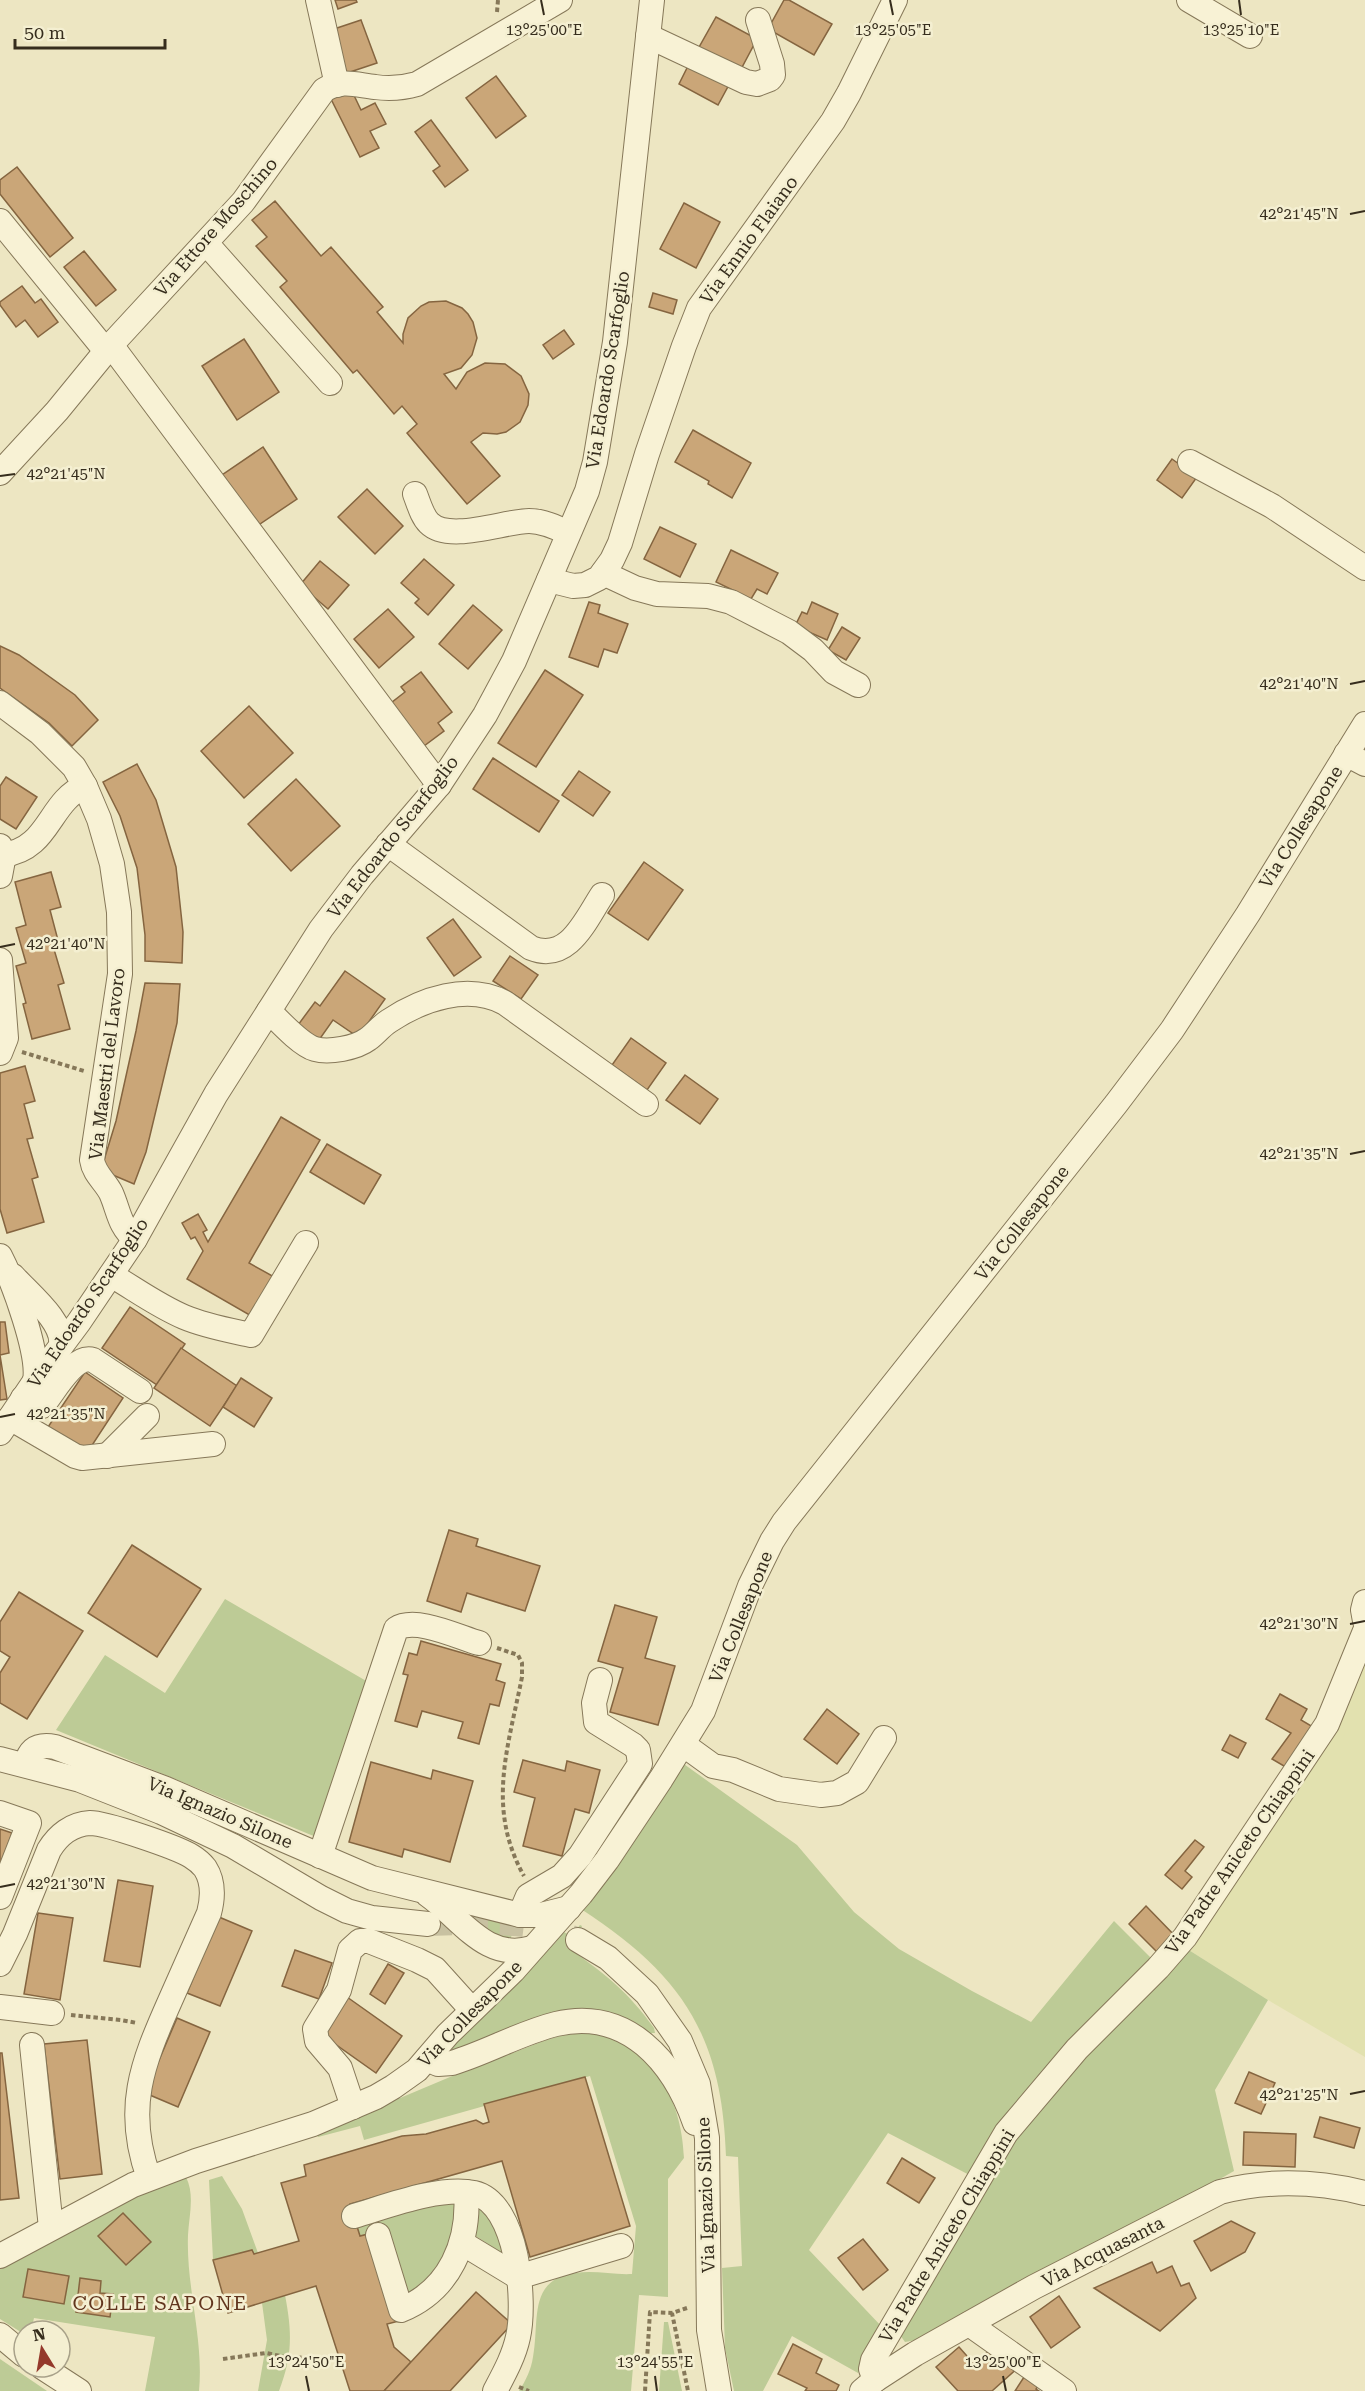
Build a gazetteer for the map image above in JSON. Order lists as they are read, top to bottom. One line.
{"streets":{"street":["Via Ettore Moschino","Via Ennio Flaiano","Via Edoardo Scarfoglio","Via Collesapone","Via Maestri del Lavoro","Via Ignazio Silone","Via Padre Aniceto Chiappini","Via Acquasanta"]},"crossings":[["Via Edoardo Scarfoglio","Via Maestri del Lavoro"],["Via Collesapone","Via Ignazio Silone"],["Via Padre Aniceto Chiappini","Via Acquasanta"]],"districts":["COLLE SAPONE"],"scale_bar":"50 m","north":"top","coordinates":["13°25'00\"E","13°25'05\"E","13°25'10\"E","42°21'45\"N","42°21'40\"N","42°21'35\"N","42°21'30\"N","42°21'25\"N","13°24'50\"E","13°24'55\"E"]}
